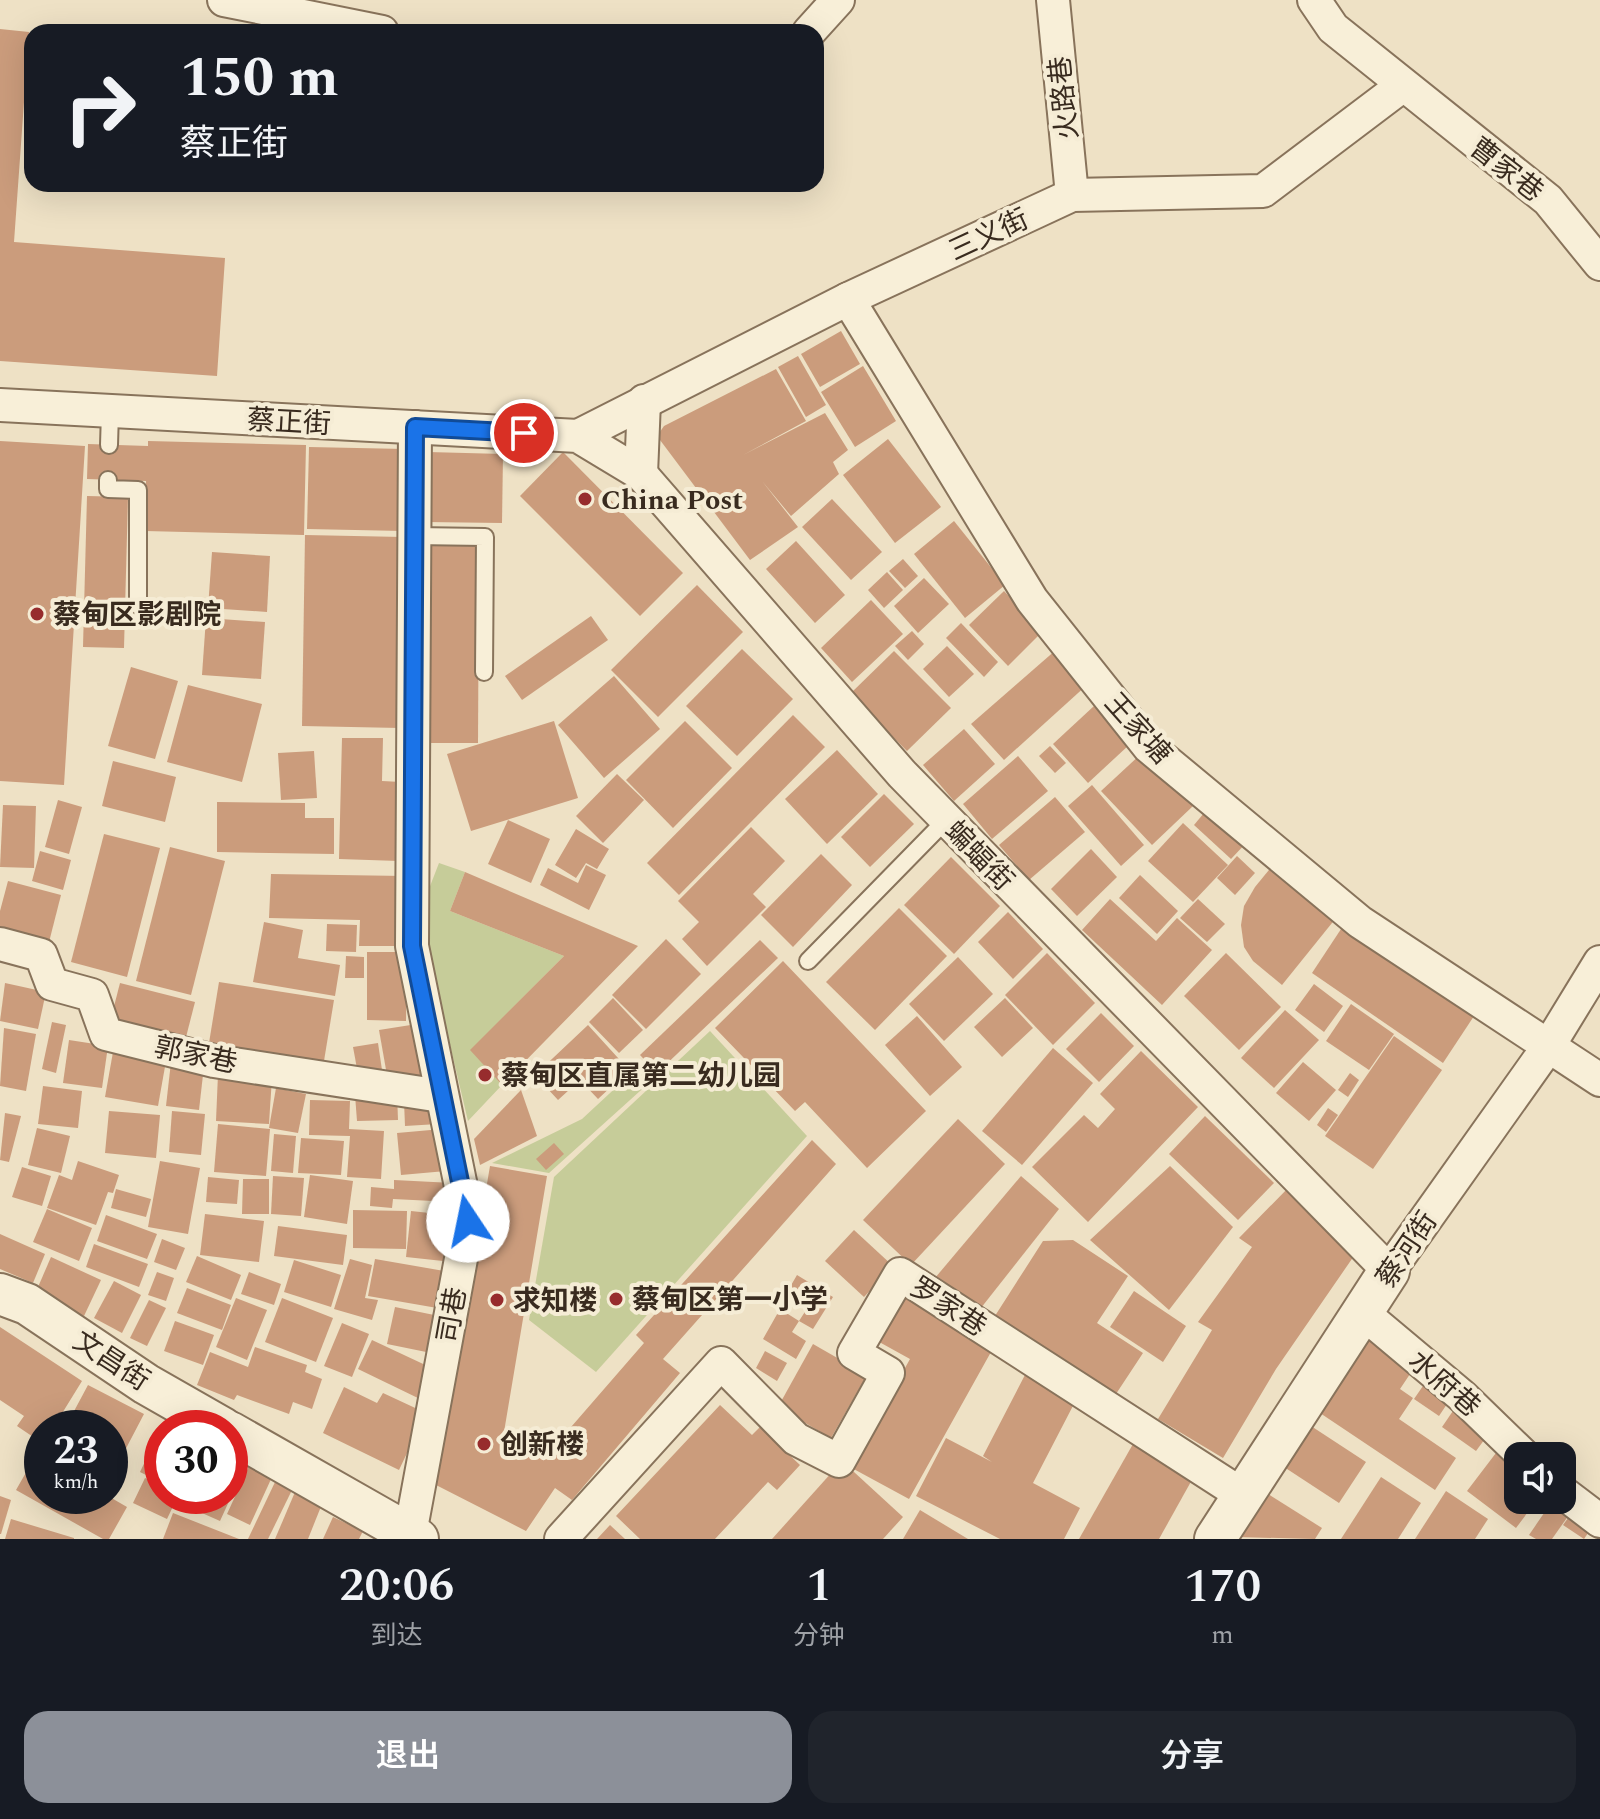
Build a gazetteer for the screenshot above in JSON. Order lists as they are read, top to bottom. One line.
{"streets":{"street":["火路巷","曹家巷","三义街","蔡正街","王家塘","蝙蝠街","郭家巷","蔡河街","罗家巷","司巷","文昌街","水府巷"]},"crossings":[["火路巷","三义街"],["曹家巷","三义街"],["三义街","蔡正街"],["三义街","王家塘"],["三义街","蝙蝠街"],["蔡正街","蝙蝠街"],["蔡正街","司巷"],["王家塘","蔡河街"],["蝙蝠街","蔡河街"],["郭家巷","司巷"],["蔡河街","罗家巷"],["蔡河街","水府巷"]],"places":["China Post","蔡甸区影剧院","蔡甸区直属第二幼儿园","蔡甸区第一小学","求知楼","创新楼"],"page":{"turn":["150 m","蔡正街"],"speed":"23 km/h","limit":"30","eta":["20:06","到达","1","分钟","170","m"],"buttons":["退出","分享"]}}
